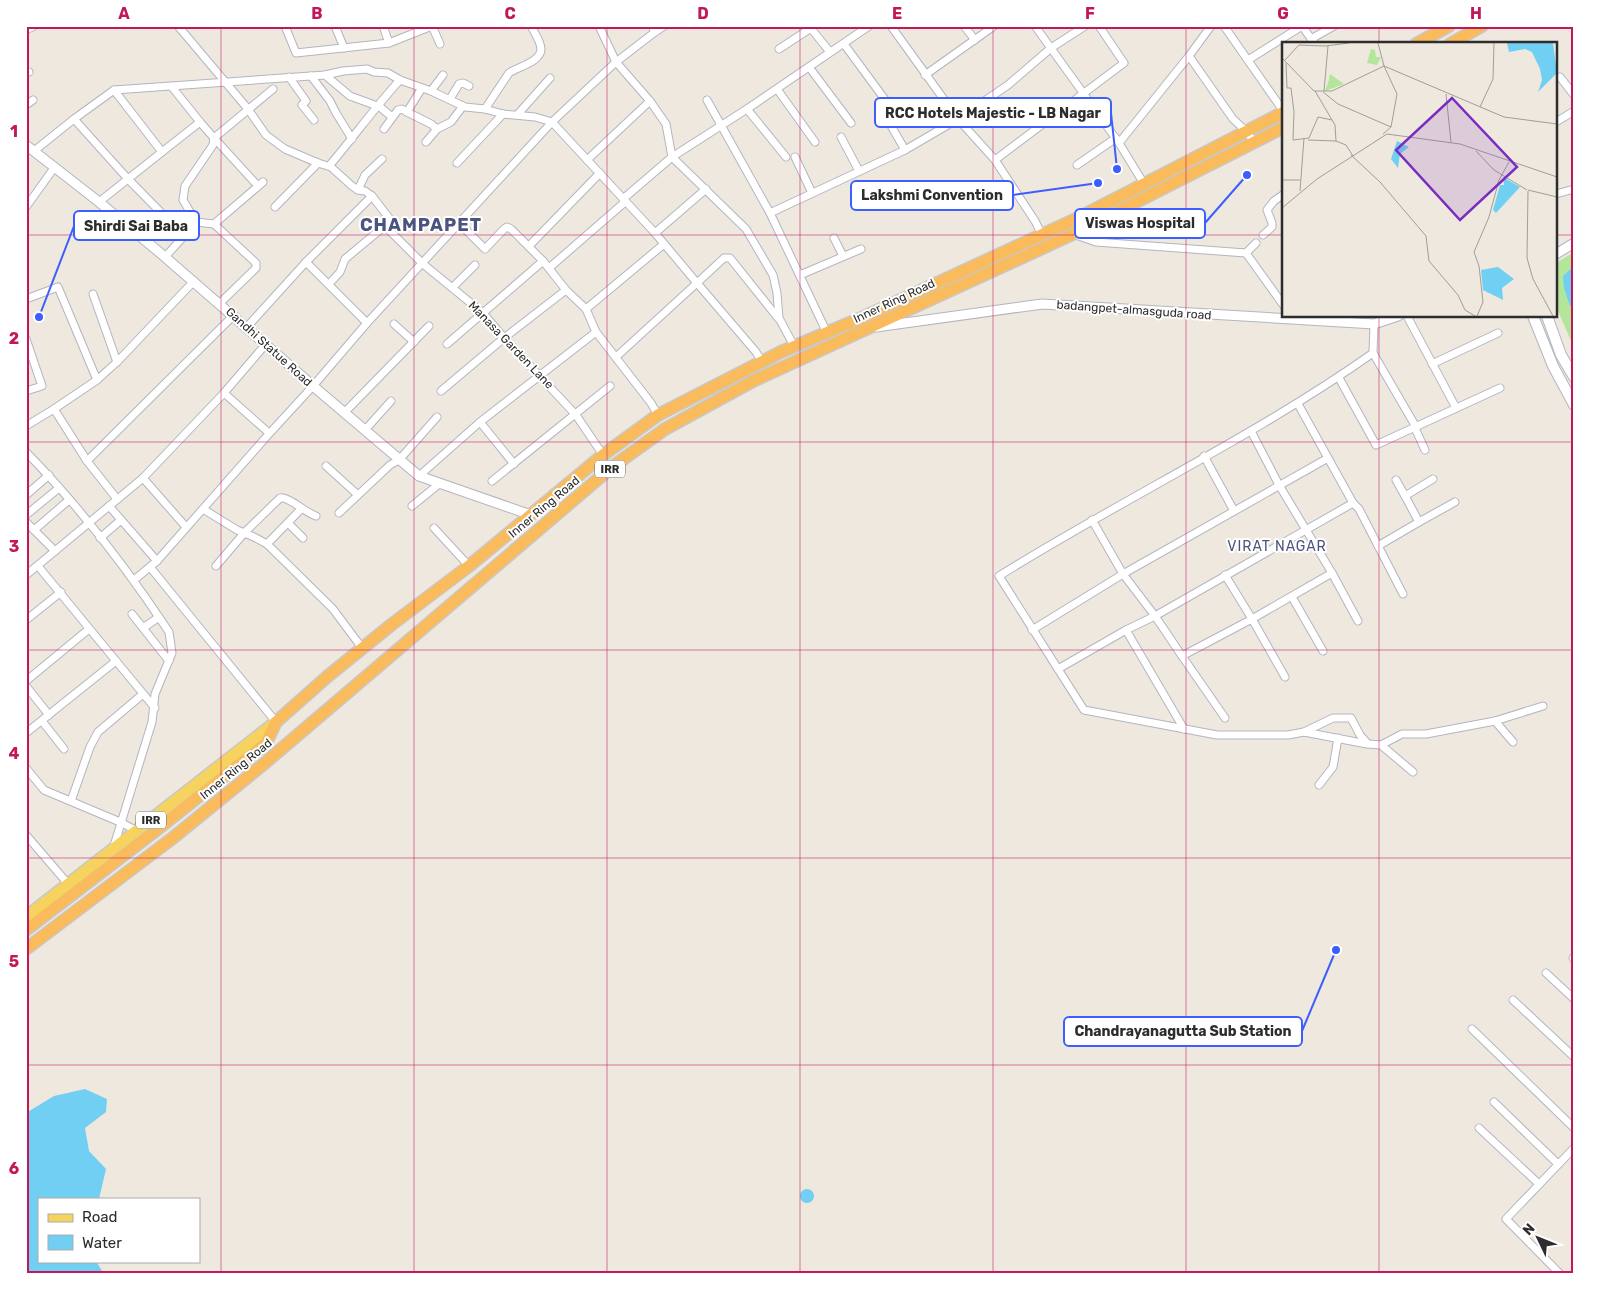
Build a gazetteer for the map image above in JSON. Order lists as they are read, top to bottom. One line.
{"streets":{"highway":["Inner Ring Road","IRR"],"street":["badangpet-almasguda road","Manasa Garden Lane","Gandhi Statue Road"]},"crossings":[["Inner Ring Road","badangpet-almasguda road"],["Inner Ring Road","Manasa Garden Lane"],["Inner Ring Road","Gandhi Statue Road"]],"districts":["CHAMPAPET","VIRAT NAGAR"],"places":["RCC Hotels Majestic - LB Nagar","Viswas Hospital","Lakshmi Convention","Shirdi Sai Baba","Chandrayanagutta Sub Station"],"legend":["Road","Water"],"north":"top left","grid":{"columns":["A","B","C","D","E","F","G","H"],"rows":["1","2","3","4","5","6"]}}
